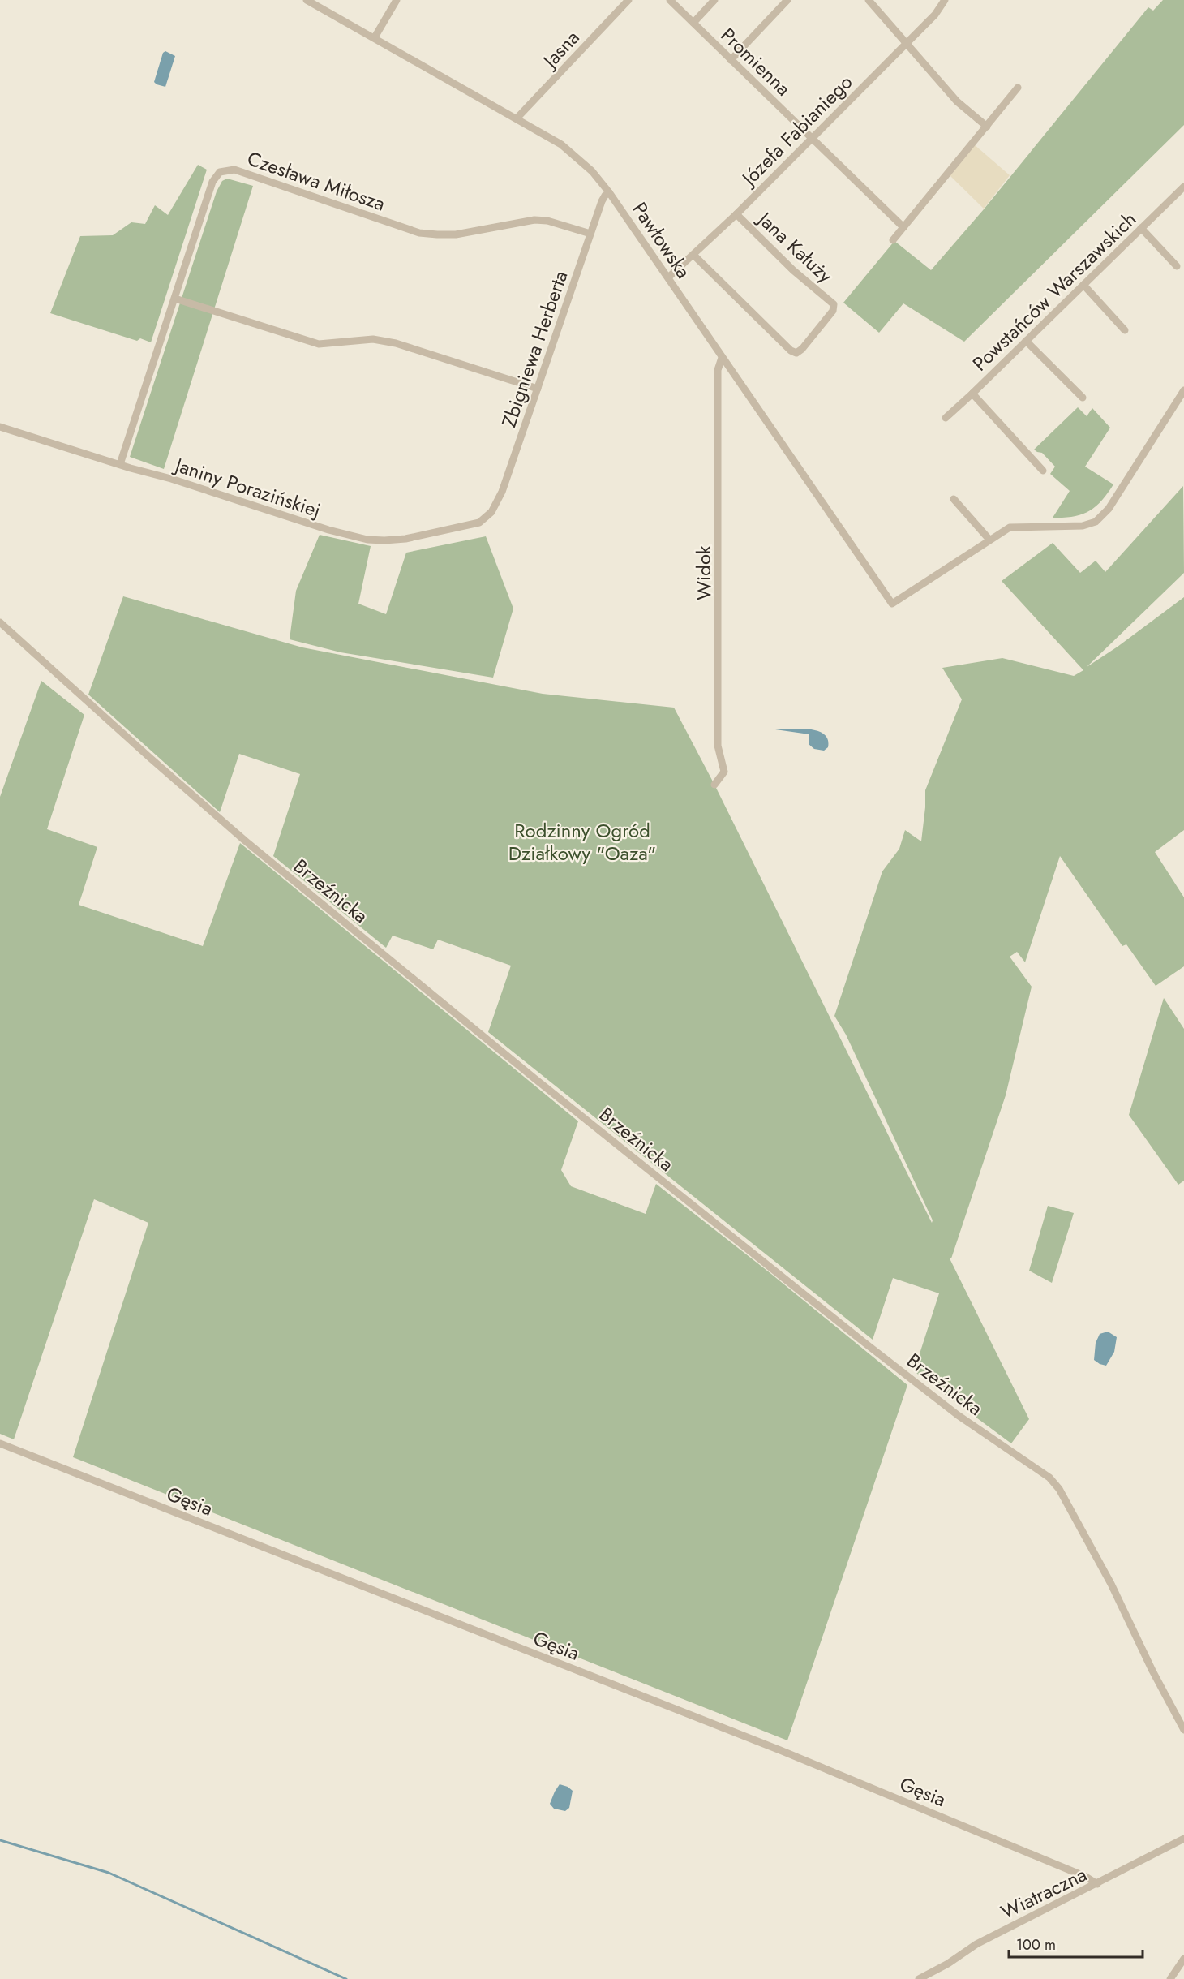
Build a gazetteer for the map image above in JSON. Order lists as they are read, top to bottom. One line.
{"streets":{"street":["Jasna","Promienna","Józefa Fabianiego","Czesława Miłosza","Pawłowska","Jana Kałuży","Powstańców Warszawskich","Zbigniewa Herberta","Janiny Porazińskiej","Widok","Brzeźnicka","Gęsia","Wiatraczna"]},"crossings":[["Jasna","Pawłowska"],["Promienna","Józefa Fabianiego"],["Józefa Fabianiego","Pawłowska"],["Józefa Fabianiego","Jana Kałuży"],["Czesława Miłosza","Zbigniewa Herberta"],["Czesława Miłosza","Janiny Porazińskiej"],["Pawłowska","Zbigniewa Herberta"],["Pawłowska","Widok"],["Zbigniewa Herberta","Janiny Porazińskiej"],["Gęsia","Wiatraczna"]],"parks":["Rodzinny Ogród Działkowy \"Oaza\""],"scale_bar":"100 m"}
